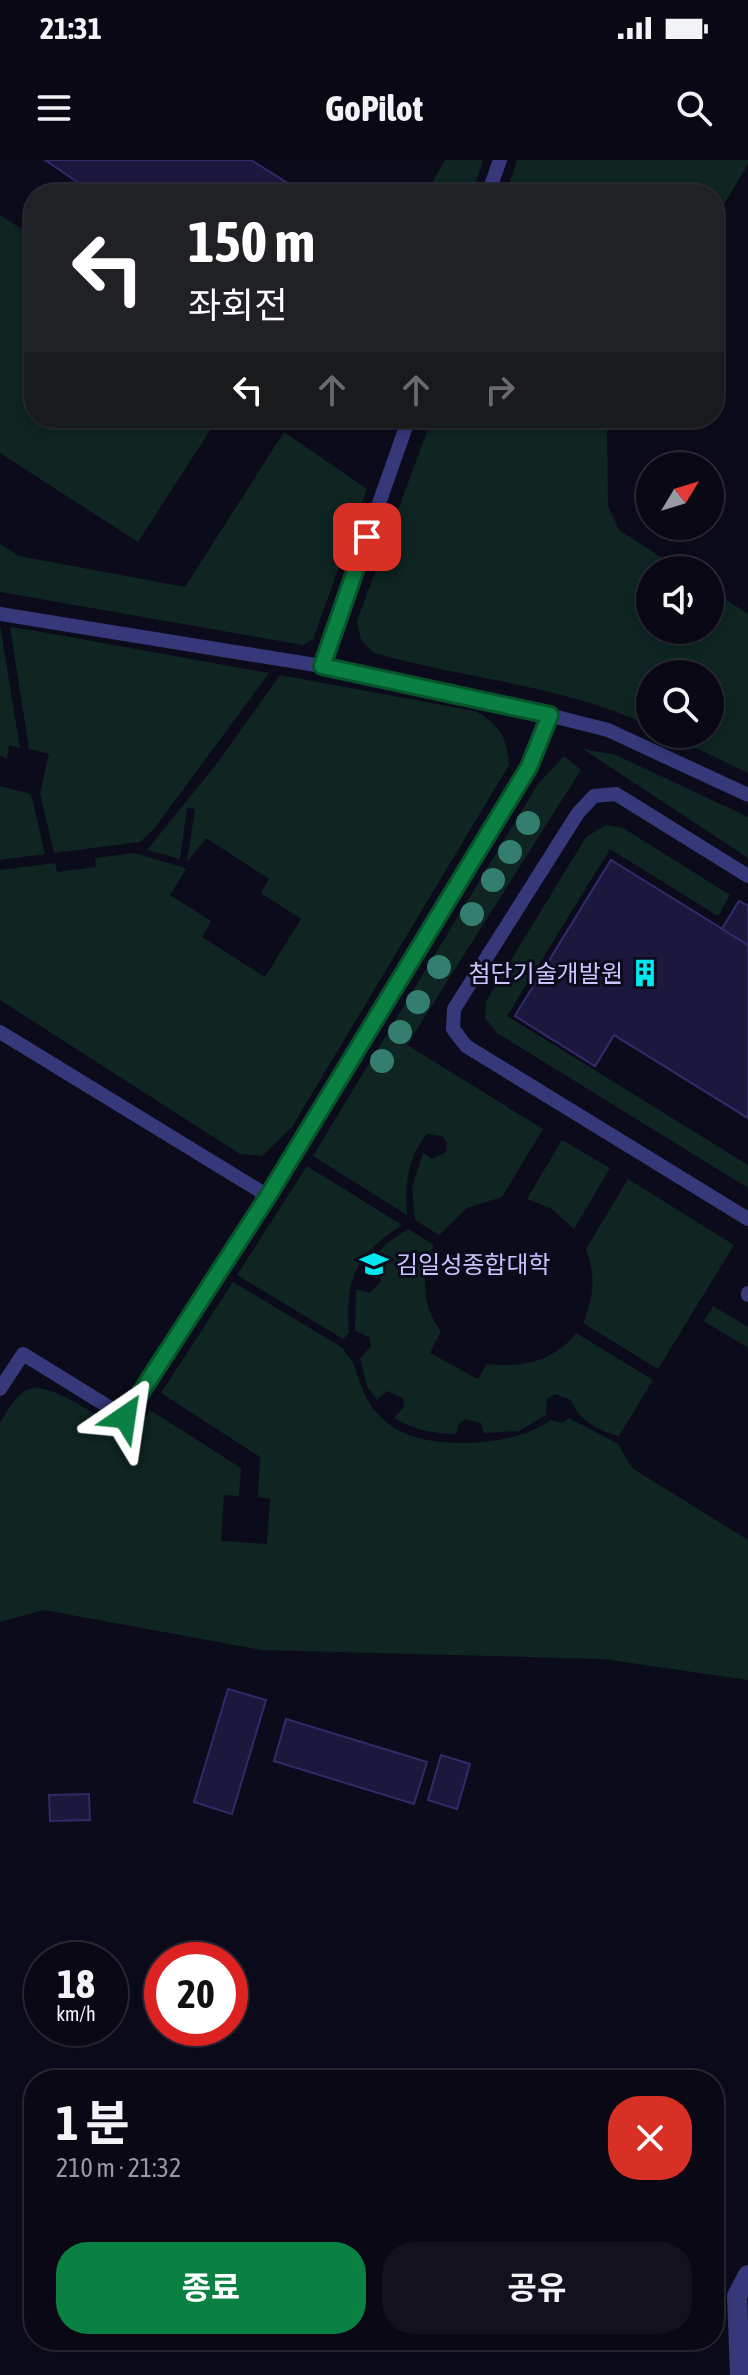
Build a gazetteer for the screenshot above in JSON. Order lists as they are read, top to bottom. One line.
{"places":{"building":["첨단기술개발원"],"school or university":["김일성종합대학"]},"north":"top right","page":{"status":"21:31","header":"GoPilot","turn":["150 m","좌회전"],"speed":"18 km/h","limit":"20","heading":["1 분","210 m · 21:32"],"buttons":["종료","공유"]}}
